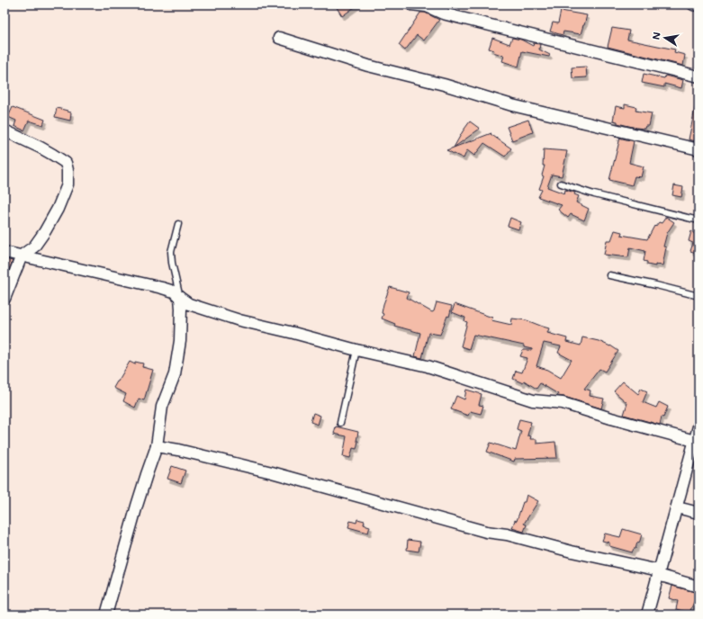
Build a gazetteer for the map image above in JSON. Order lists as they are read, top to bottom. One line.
{"north":"left"}
